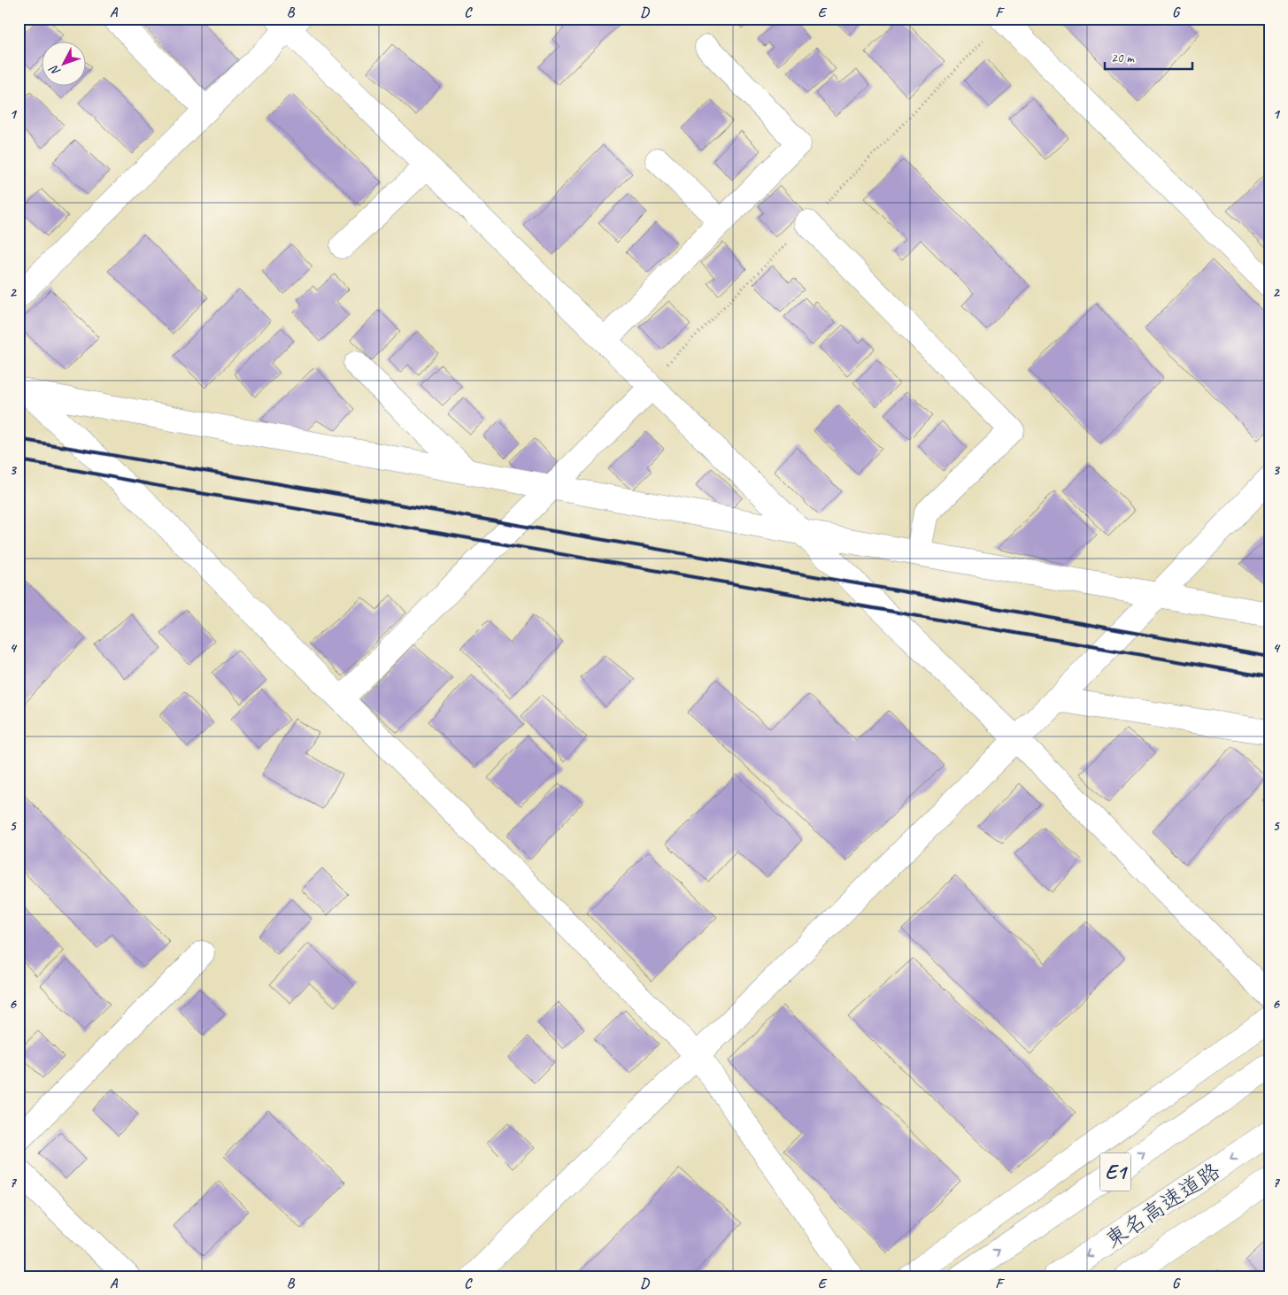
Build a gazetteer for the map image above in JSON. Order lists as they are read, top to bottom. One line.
{"streets":{"main road":["E1","東名高速道路"]},"scale_bar":"20 m","north":"bottom left","grid":{"columns":["A","B","C","D","E","F","G"],"rows":["1","2","3","4","5","6","7"]}}
